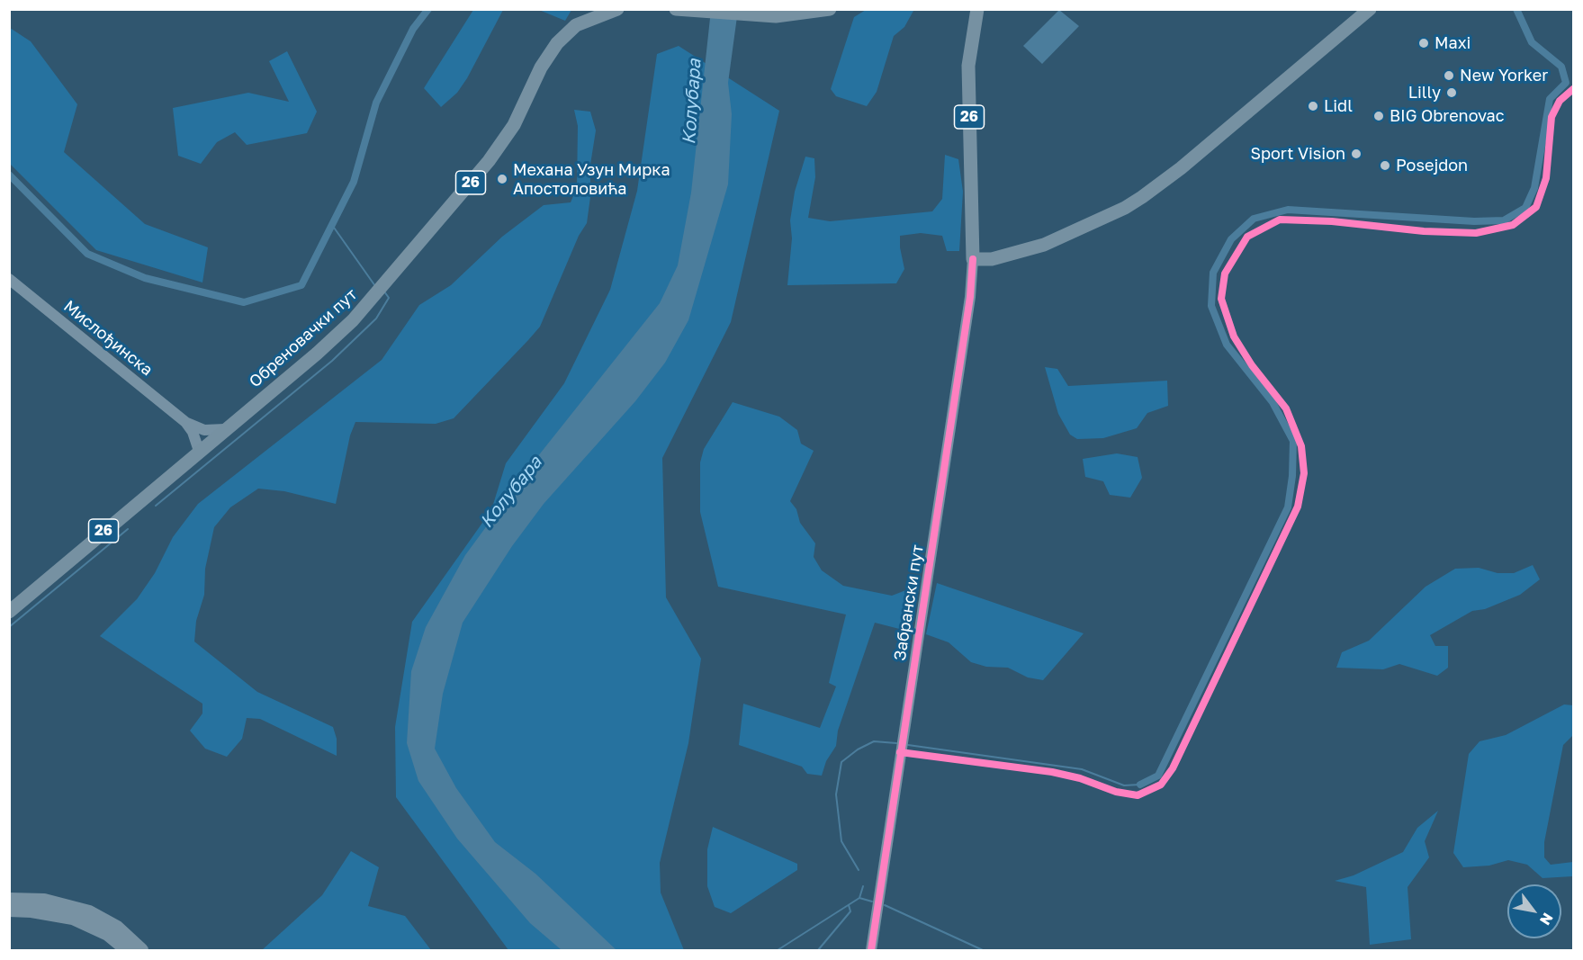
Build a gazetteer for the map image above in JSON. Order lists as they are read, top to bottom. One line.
{"streets":{"main road":["26","Обреновачки пут"],"street":["Мислођинска","Забрански пут"]},"crossings":[["26","Забрански пут"],["Мислођинска","Обреновачки пут"]],"water":["Колубара"],"places":["Maxi","New Yorker","Lilly","Lidl","BIG Obrenovac","Sport Vision","Posejdon","Механа Узун Мирка Апостоловића"],"north":"bottom right"}
